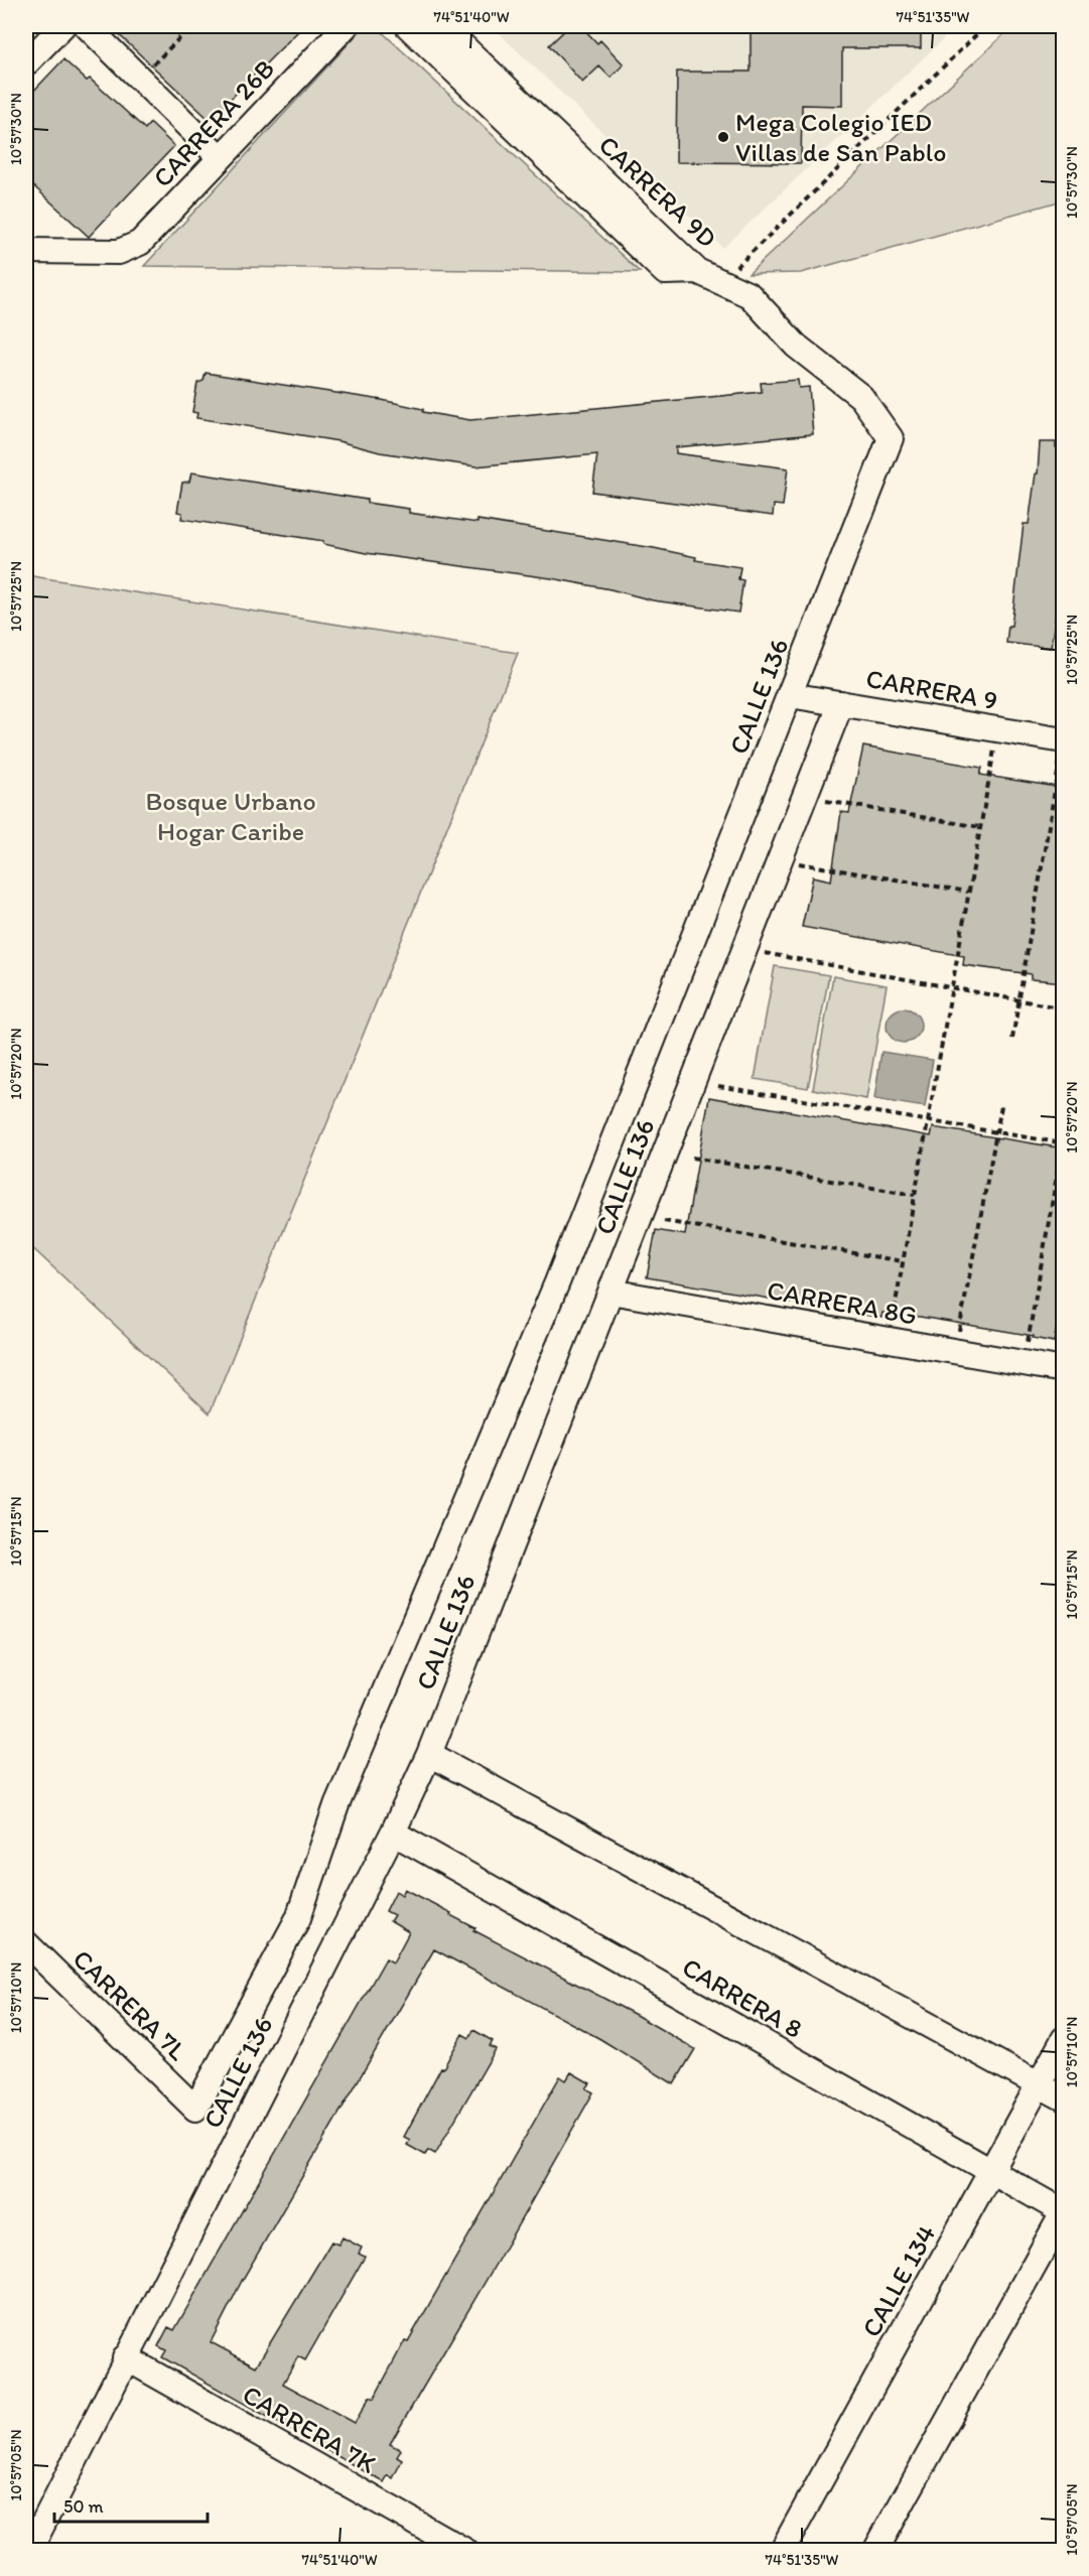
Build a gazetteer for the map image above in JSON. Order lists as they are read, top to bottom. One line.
{"streets":{"street":["CARRERA 26B","CARRERA 9D","CARRERA 9","CALLE 136","CARRERA 8G","CARRERA 8","CARRERA 7L","CALLE 134","CARRERA 7K"]},"crossings":[["CARRERA 9D","CALLE 136"],["CARRERA 9","CALLE 136"],["CALLE 136","CARRERA 8G"],["CALLE 136","CARRERA 8"],["CALLE 136","CARRERA 7L"],["CALLE 136","CARRERA 7K"],["CARRERA 8","CALLE 134"]],"parks":["Bosque Urbano Hogar Caribe"],"places":["Mega Colegio IED Villas de San Pablo"],"scale_bar":"50 m","coordinates":["74°51'40\"W","74°51'35\"W","10°57'30\"N","10°57'25\"N","10°57'20\"N","10°57'15\"N","10°57'10\"N","10°57'05\"N"]}
